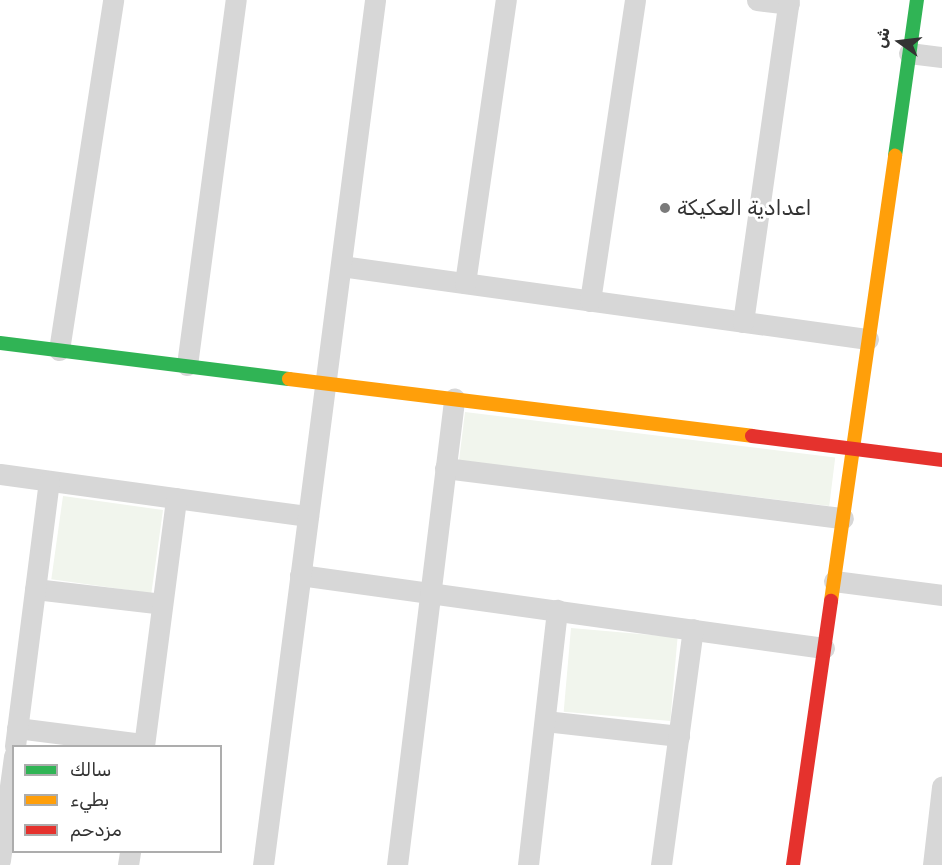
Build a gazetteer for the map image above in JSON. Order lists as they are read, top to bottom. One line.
{"places":["اعدادية العكيكة"],"legend":["سالك","بطيء","مزدحم"],"north":"left"}
